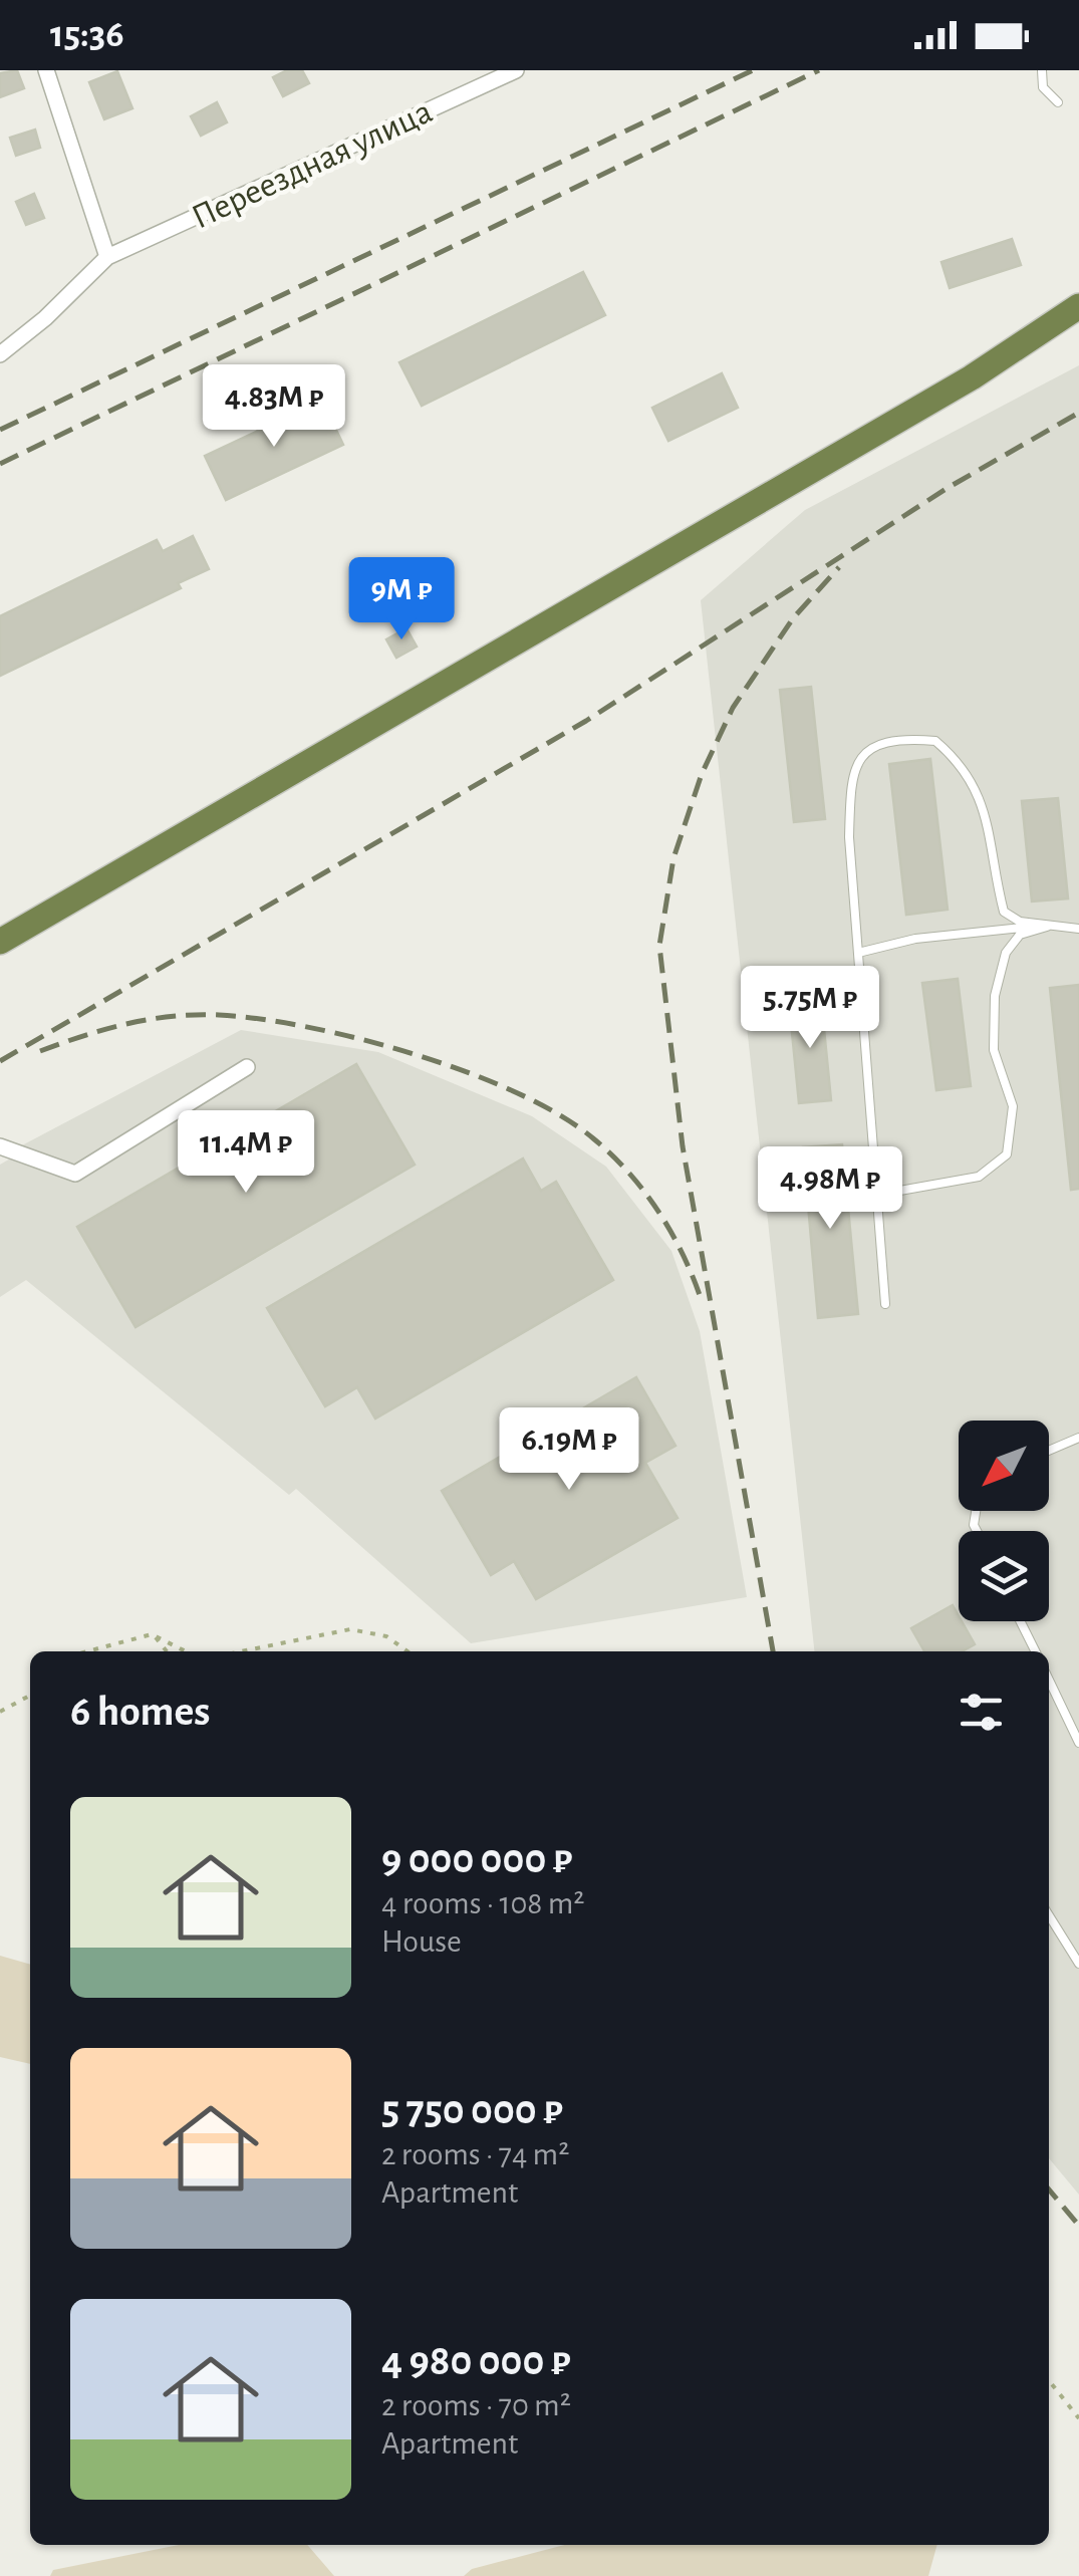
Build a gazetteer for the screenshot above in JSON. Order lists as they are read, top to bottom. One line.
{"streets":{"street":["Переездная улица"]},"north":"bottom left","page":{"status":"15:36","price":["4.83M ₽","9M ₽","5.75M ₽","11.4M ₽","4.98M ₽","6.19M ₽"],"heading":"6 homes","list":[{"name":"9 000 000 ₽","note":"4 rooms · 108 m² · House"},{"name":"5 750 000 ₽","note":"2 rooms · 74 m² · Apartment"},{"name":"4 980 000 ₽","note":"2 rooms · 70 m² · Apartment"}]}}
